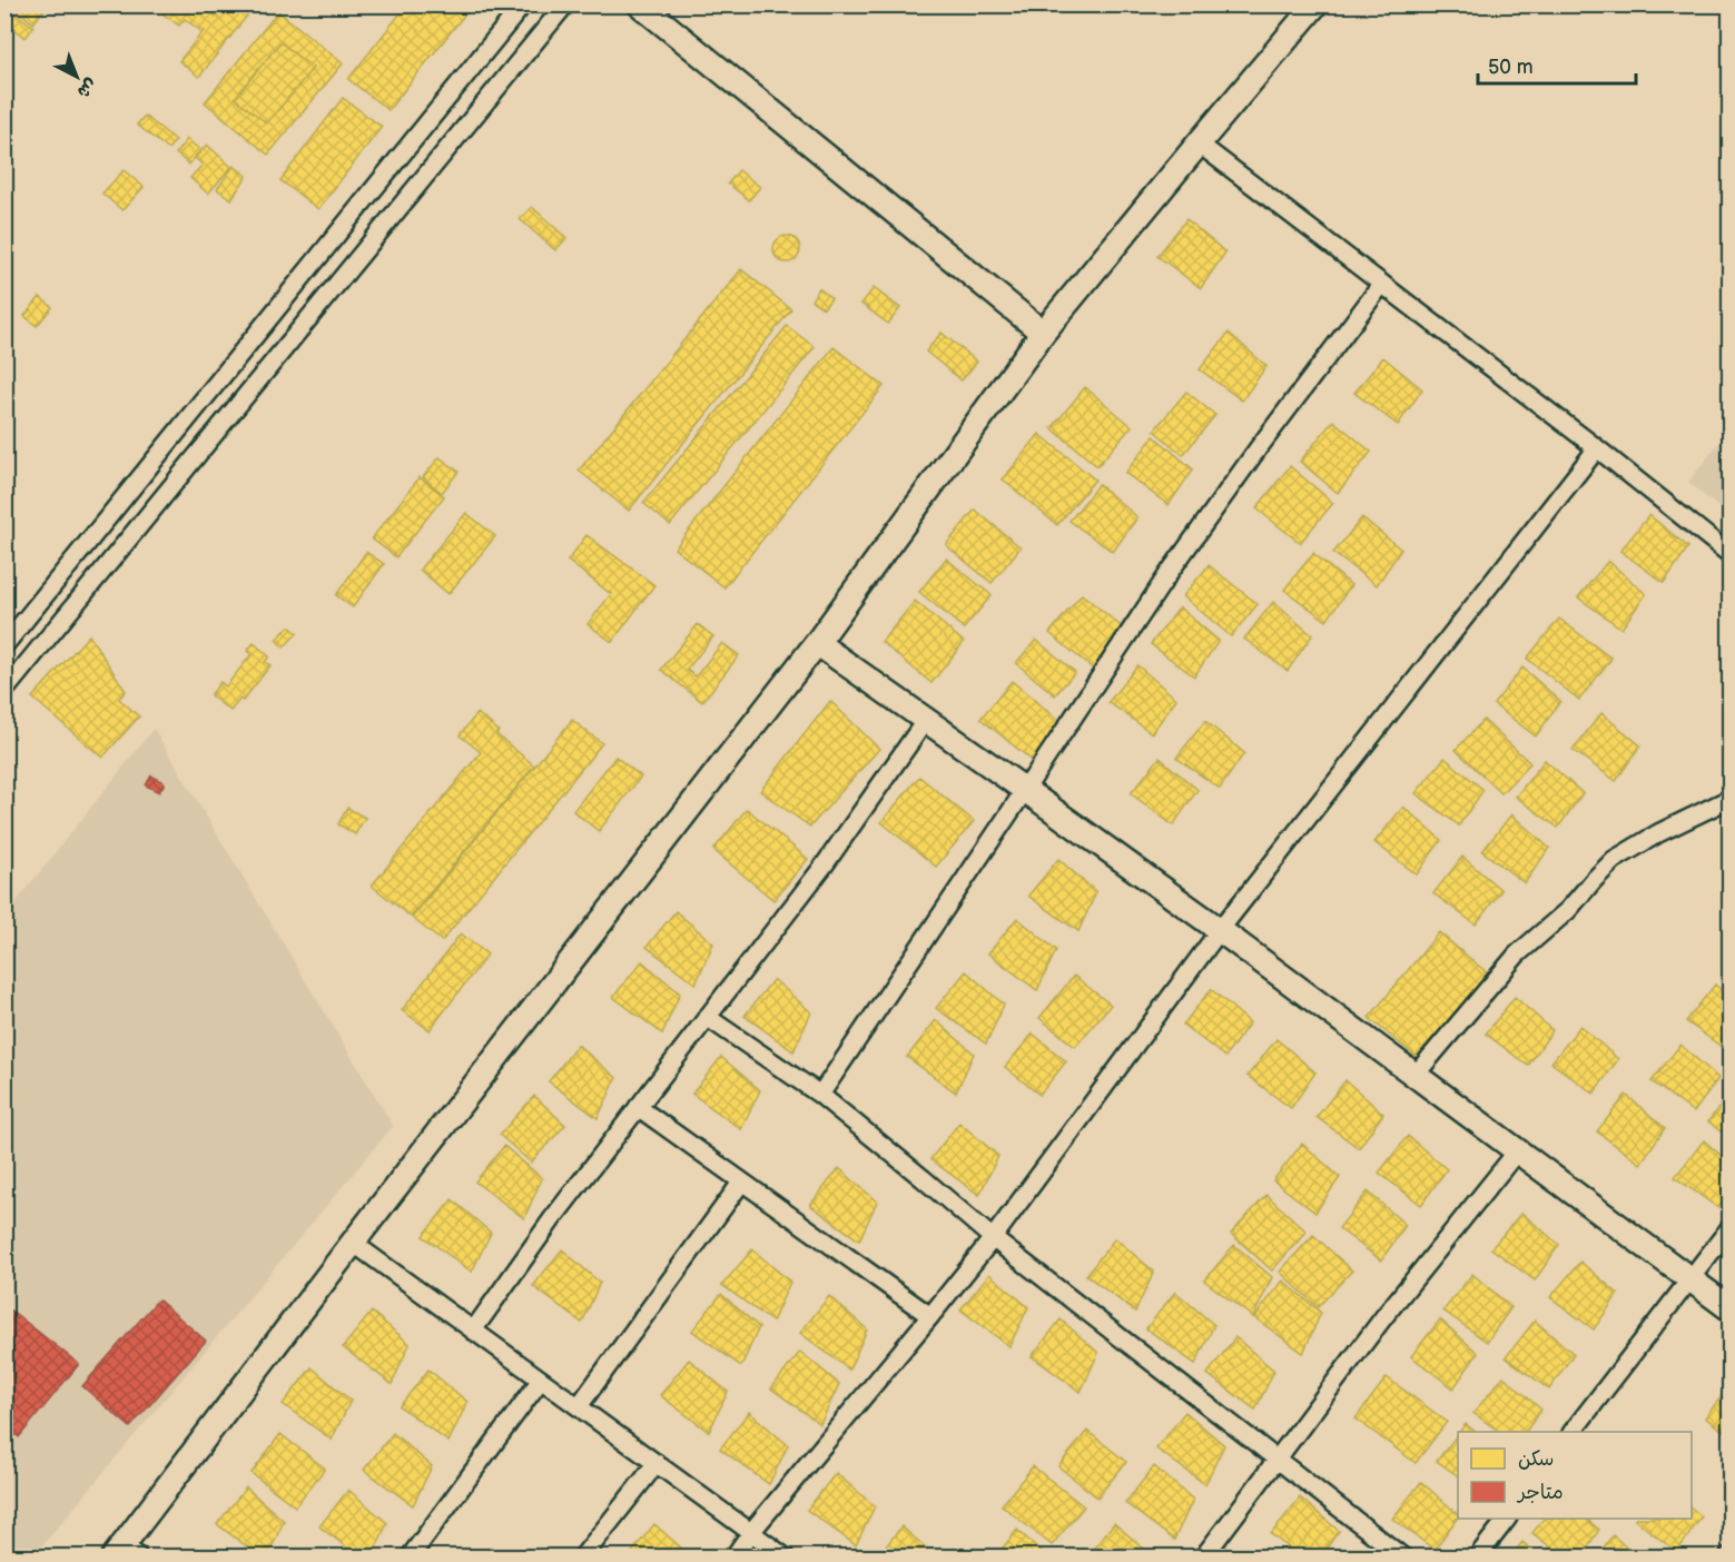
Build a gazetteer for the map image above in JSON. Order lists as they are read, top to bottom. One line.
{"legend":["سكن","متاجر"],"scale_bar":"50 m","north":"bottom right"}
